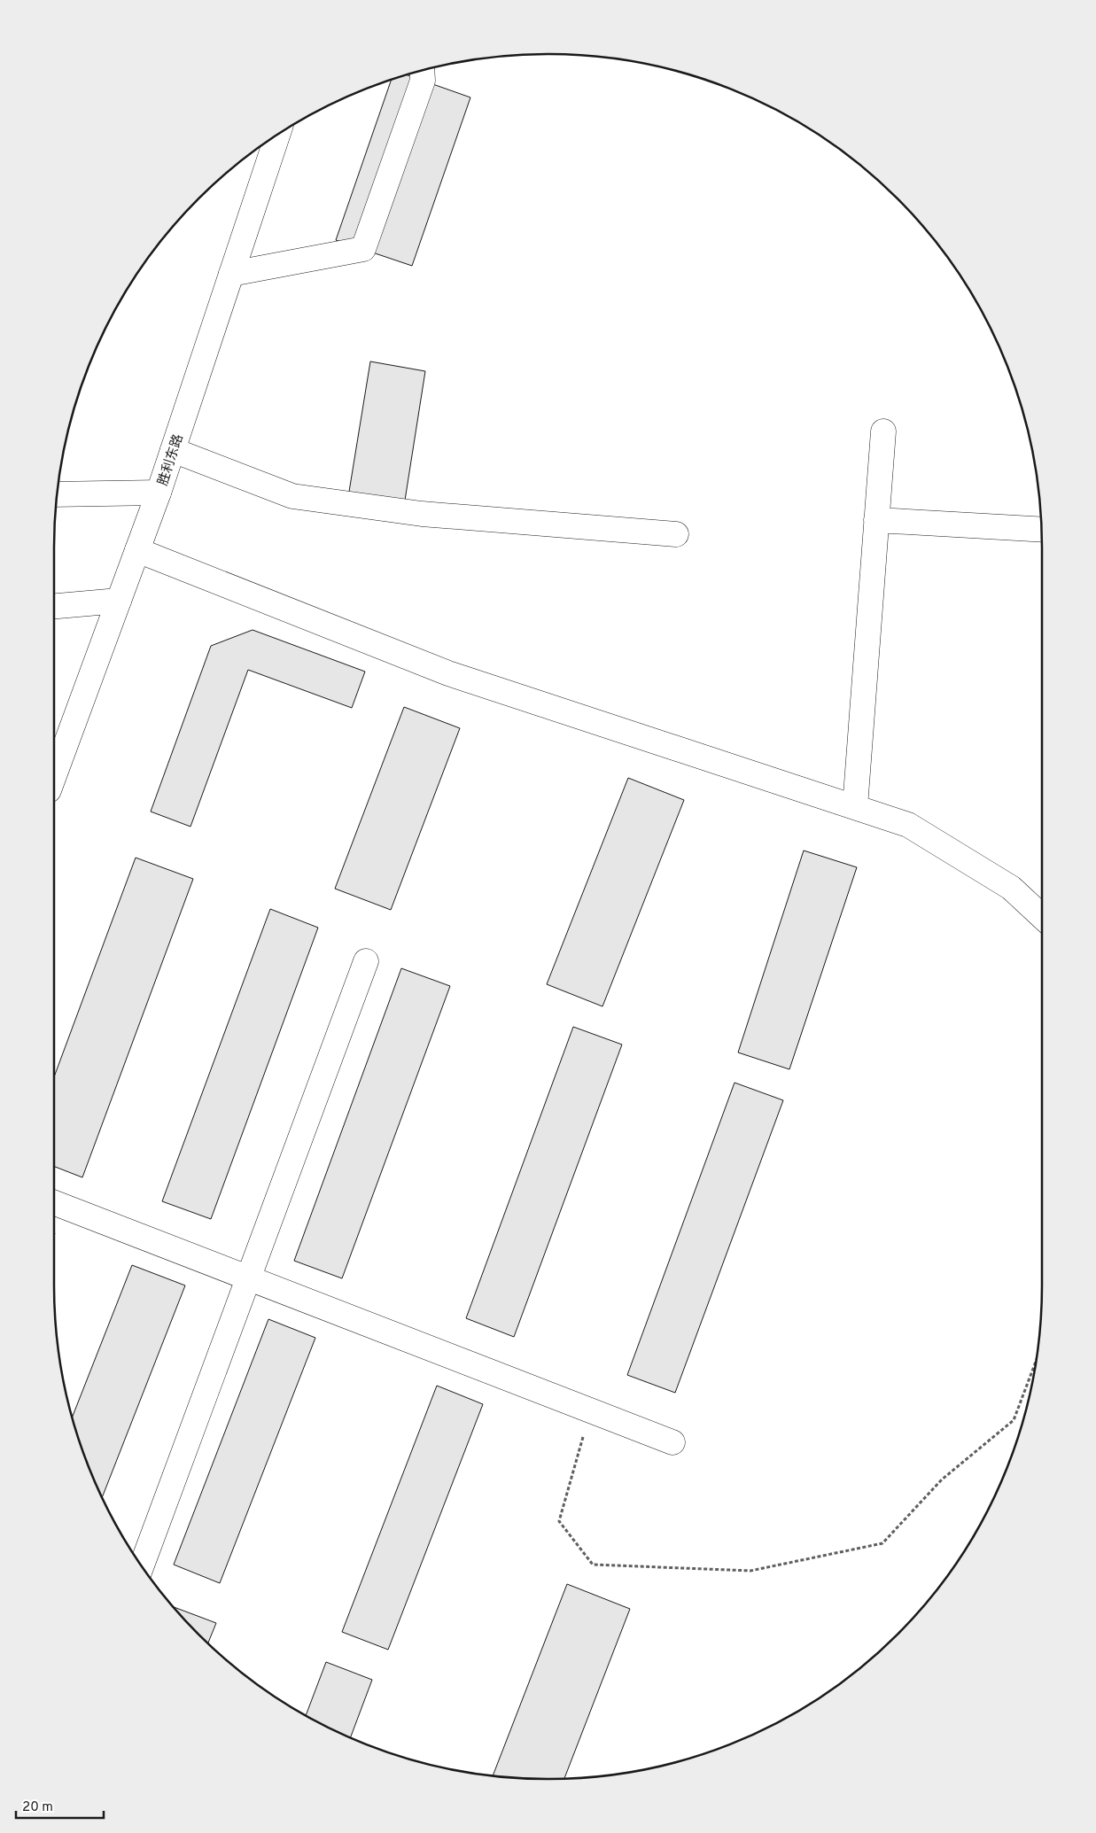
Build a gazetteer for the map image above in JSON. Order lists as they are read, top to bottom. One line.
{"streets":{"street":["胜利东路"]},"scale_bar":"20 m"}
